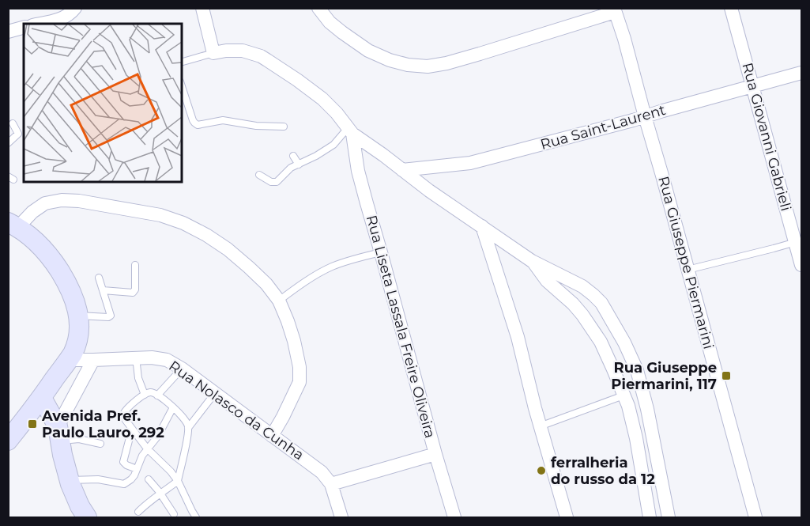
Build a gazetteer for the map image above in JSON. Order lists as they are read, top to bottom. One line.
{"streets":{"street":["Rua Saint-Laurent","Rua Giovanni Gabrieli","Rua Giuseppe Piermarini","Rua Liseta Lassala Freire Oliveira","Rua Nolasco da Cunha"]},"crossings":[["Rua Saint-Laurent","Rua Giovanni Gabrieli"],["Rua Saint-Laurent","Rua Giuseppe Piermarini"]],"places":{"transit":["Rua Giuseppe Piermarini, 117","Avenida Pref. Paulo Lauro, 292"],"other":["ferralheria do russo da 12"]}}
